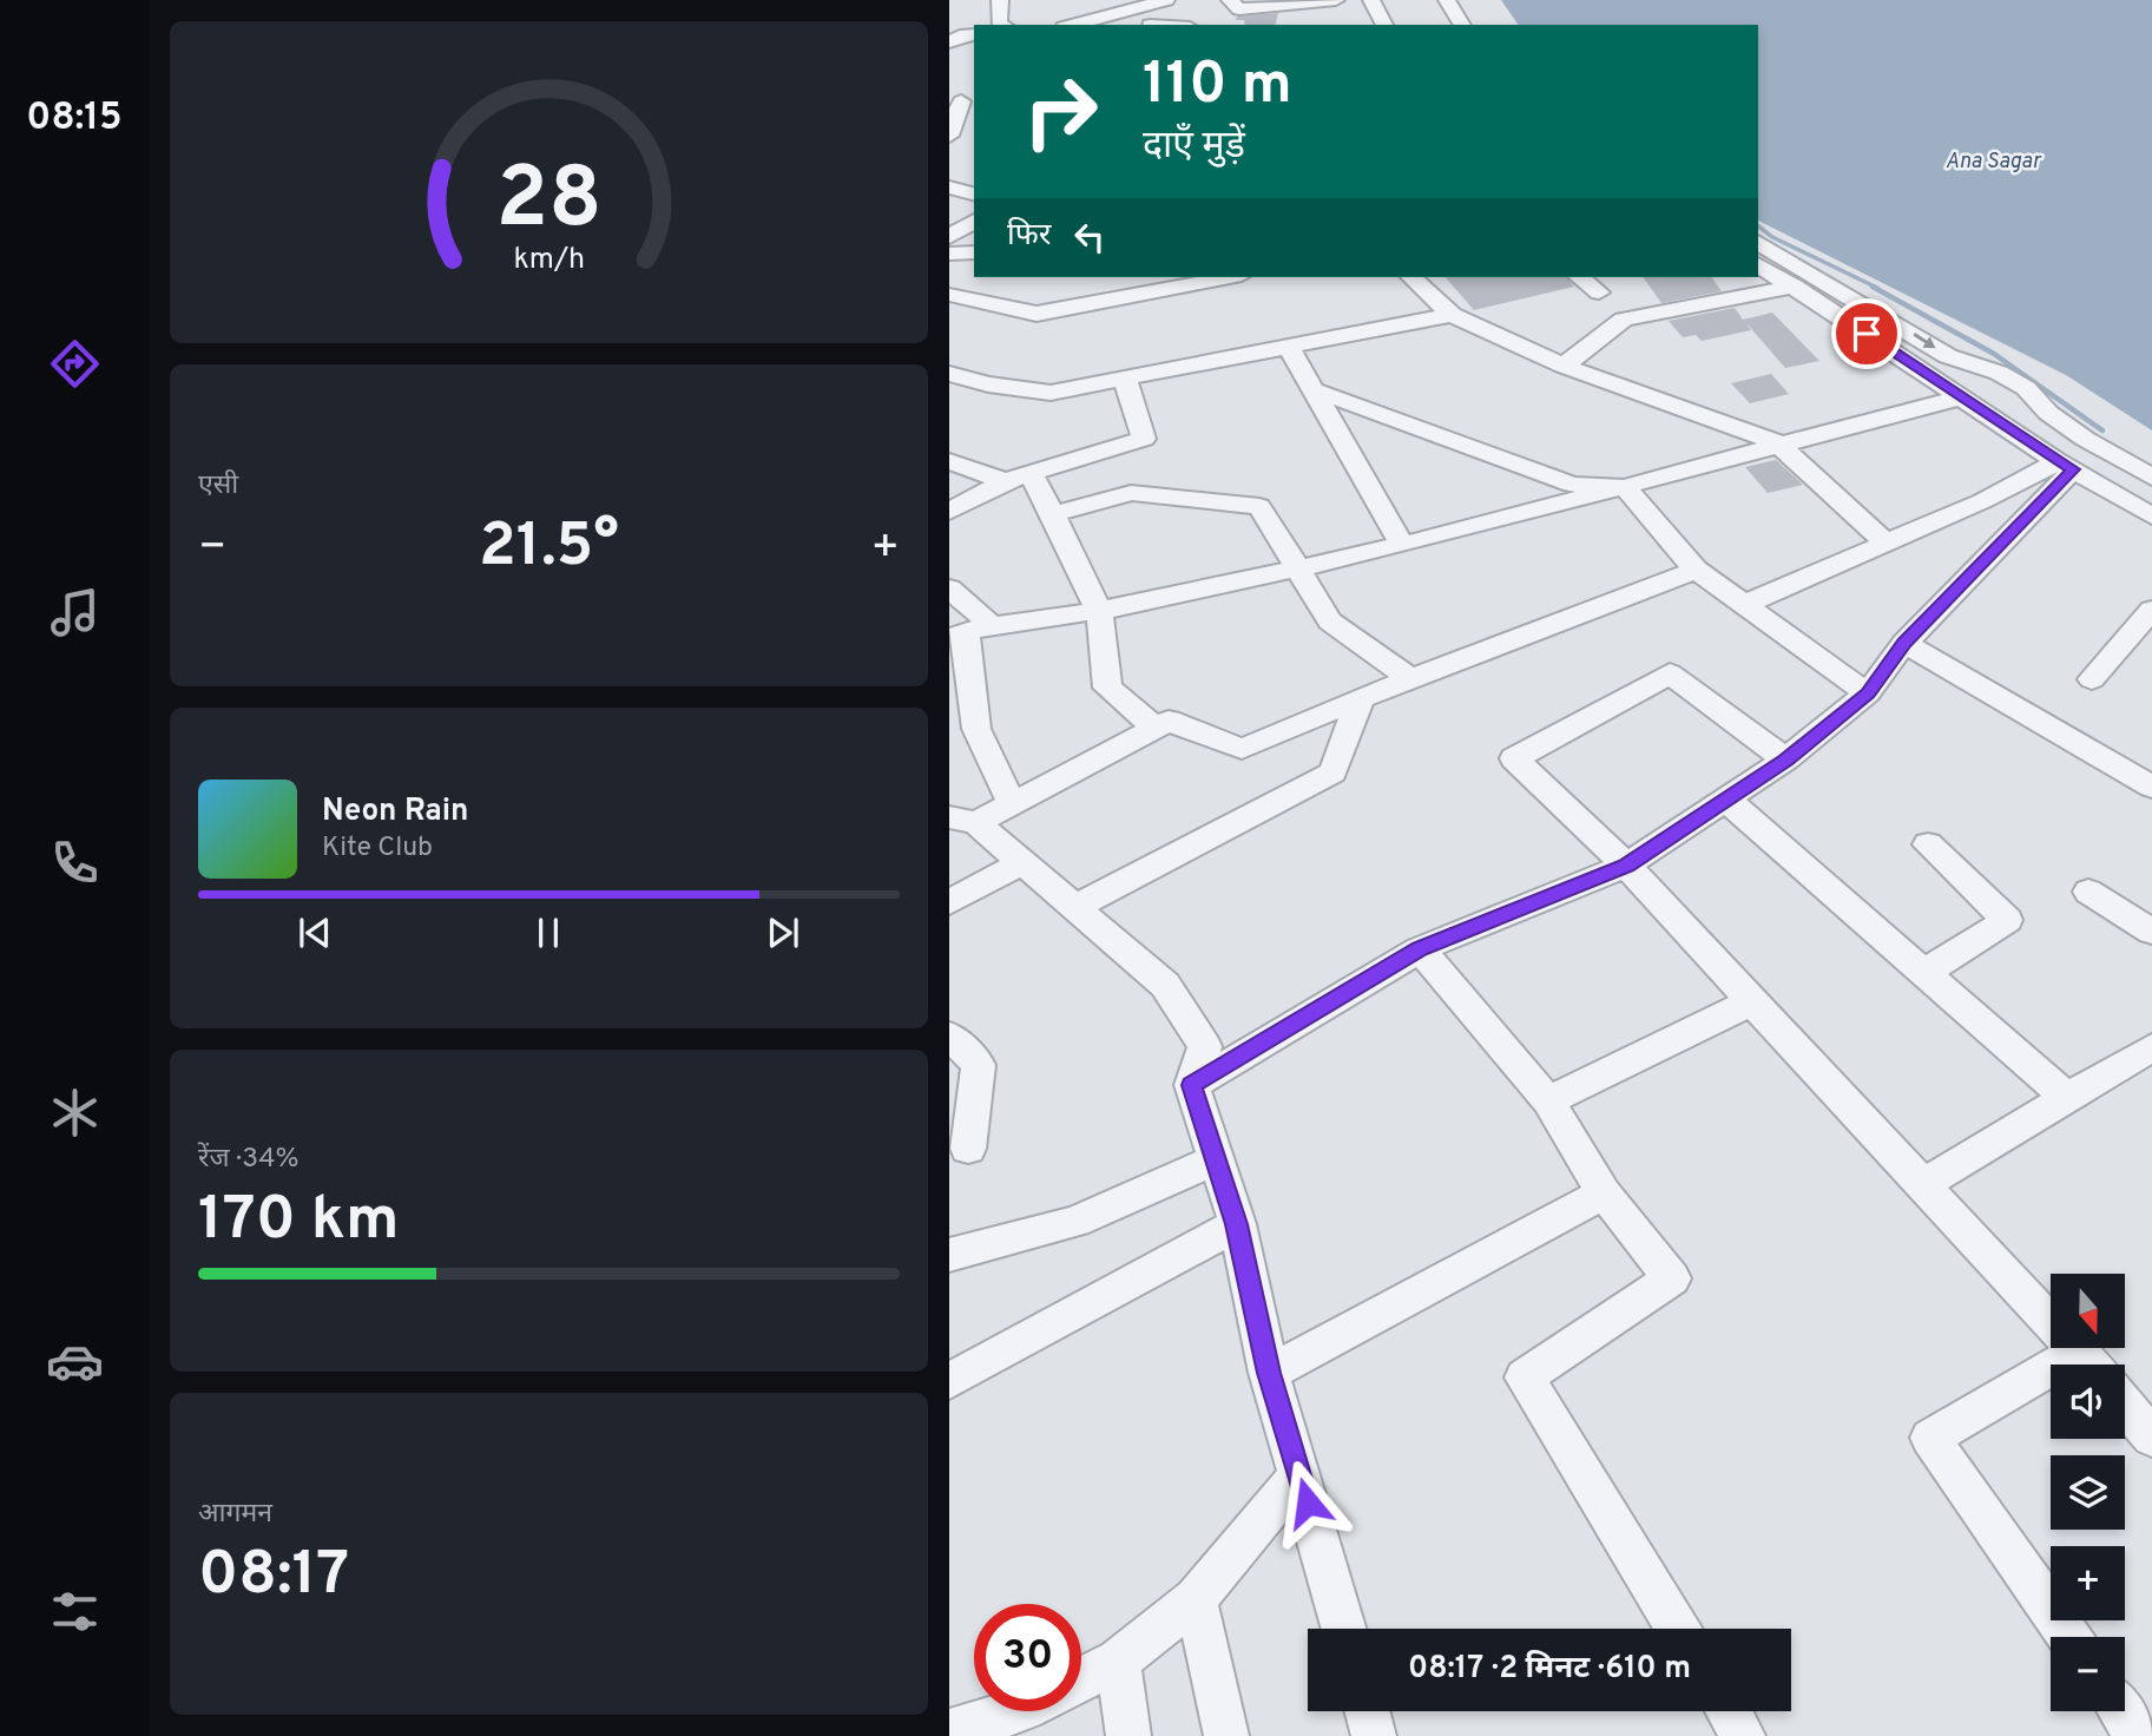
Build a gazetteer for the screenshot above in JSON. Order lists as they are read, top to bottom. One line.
{"water":["Ana Sagar"],"north":"bottom","page":{"tabs":"08:15","turn":["110 m","दाएँ मुड़ें"],"then":"फिर","tile":["एसी",["रेंज · 34%","170 km"],["आगमन","08:17"]],"heat":["−","21.5°","+"],"song":["Neon Rain","Kite Club"],"map_buttons":["+","−"],"limit":"30","trip":"08:17 · 2 मिनट · 610 m","gauge":["28","km/h"]}}
